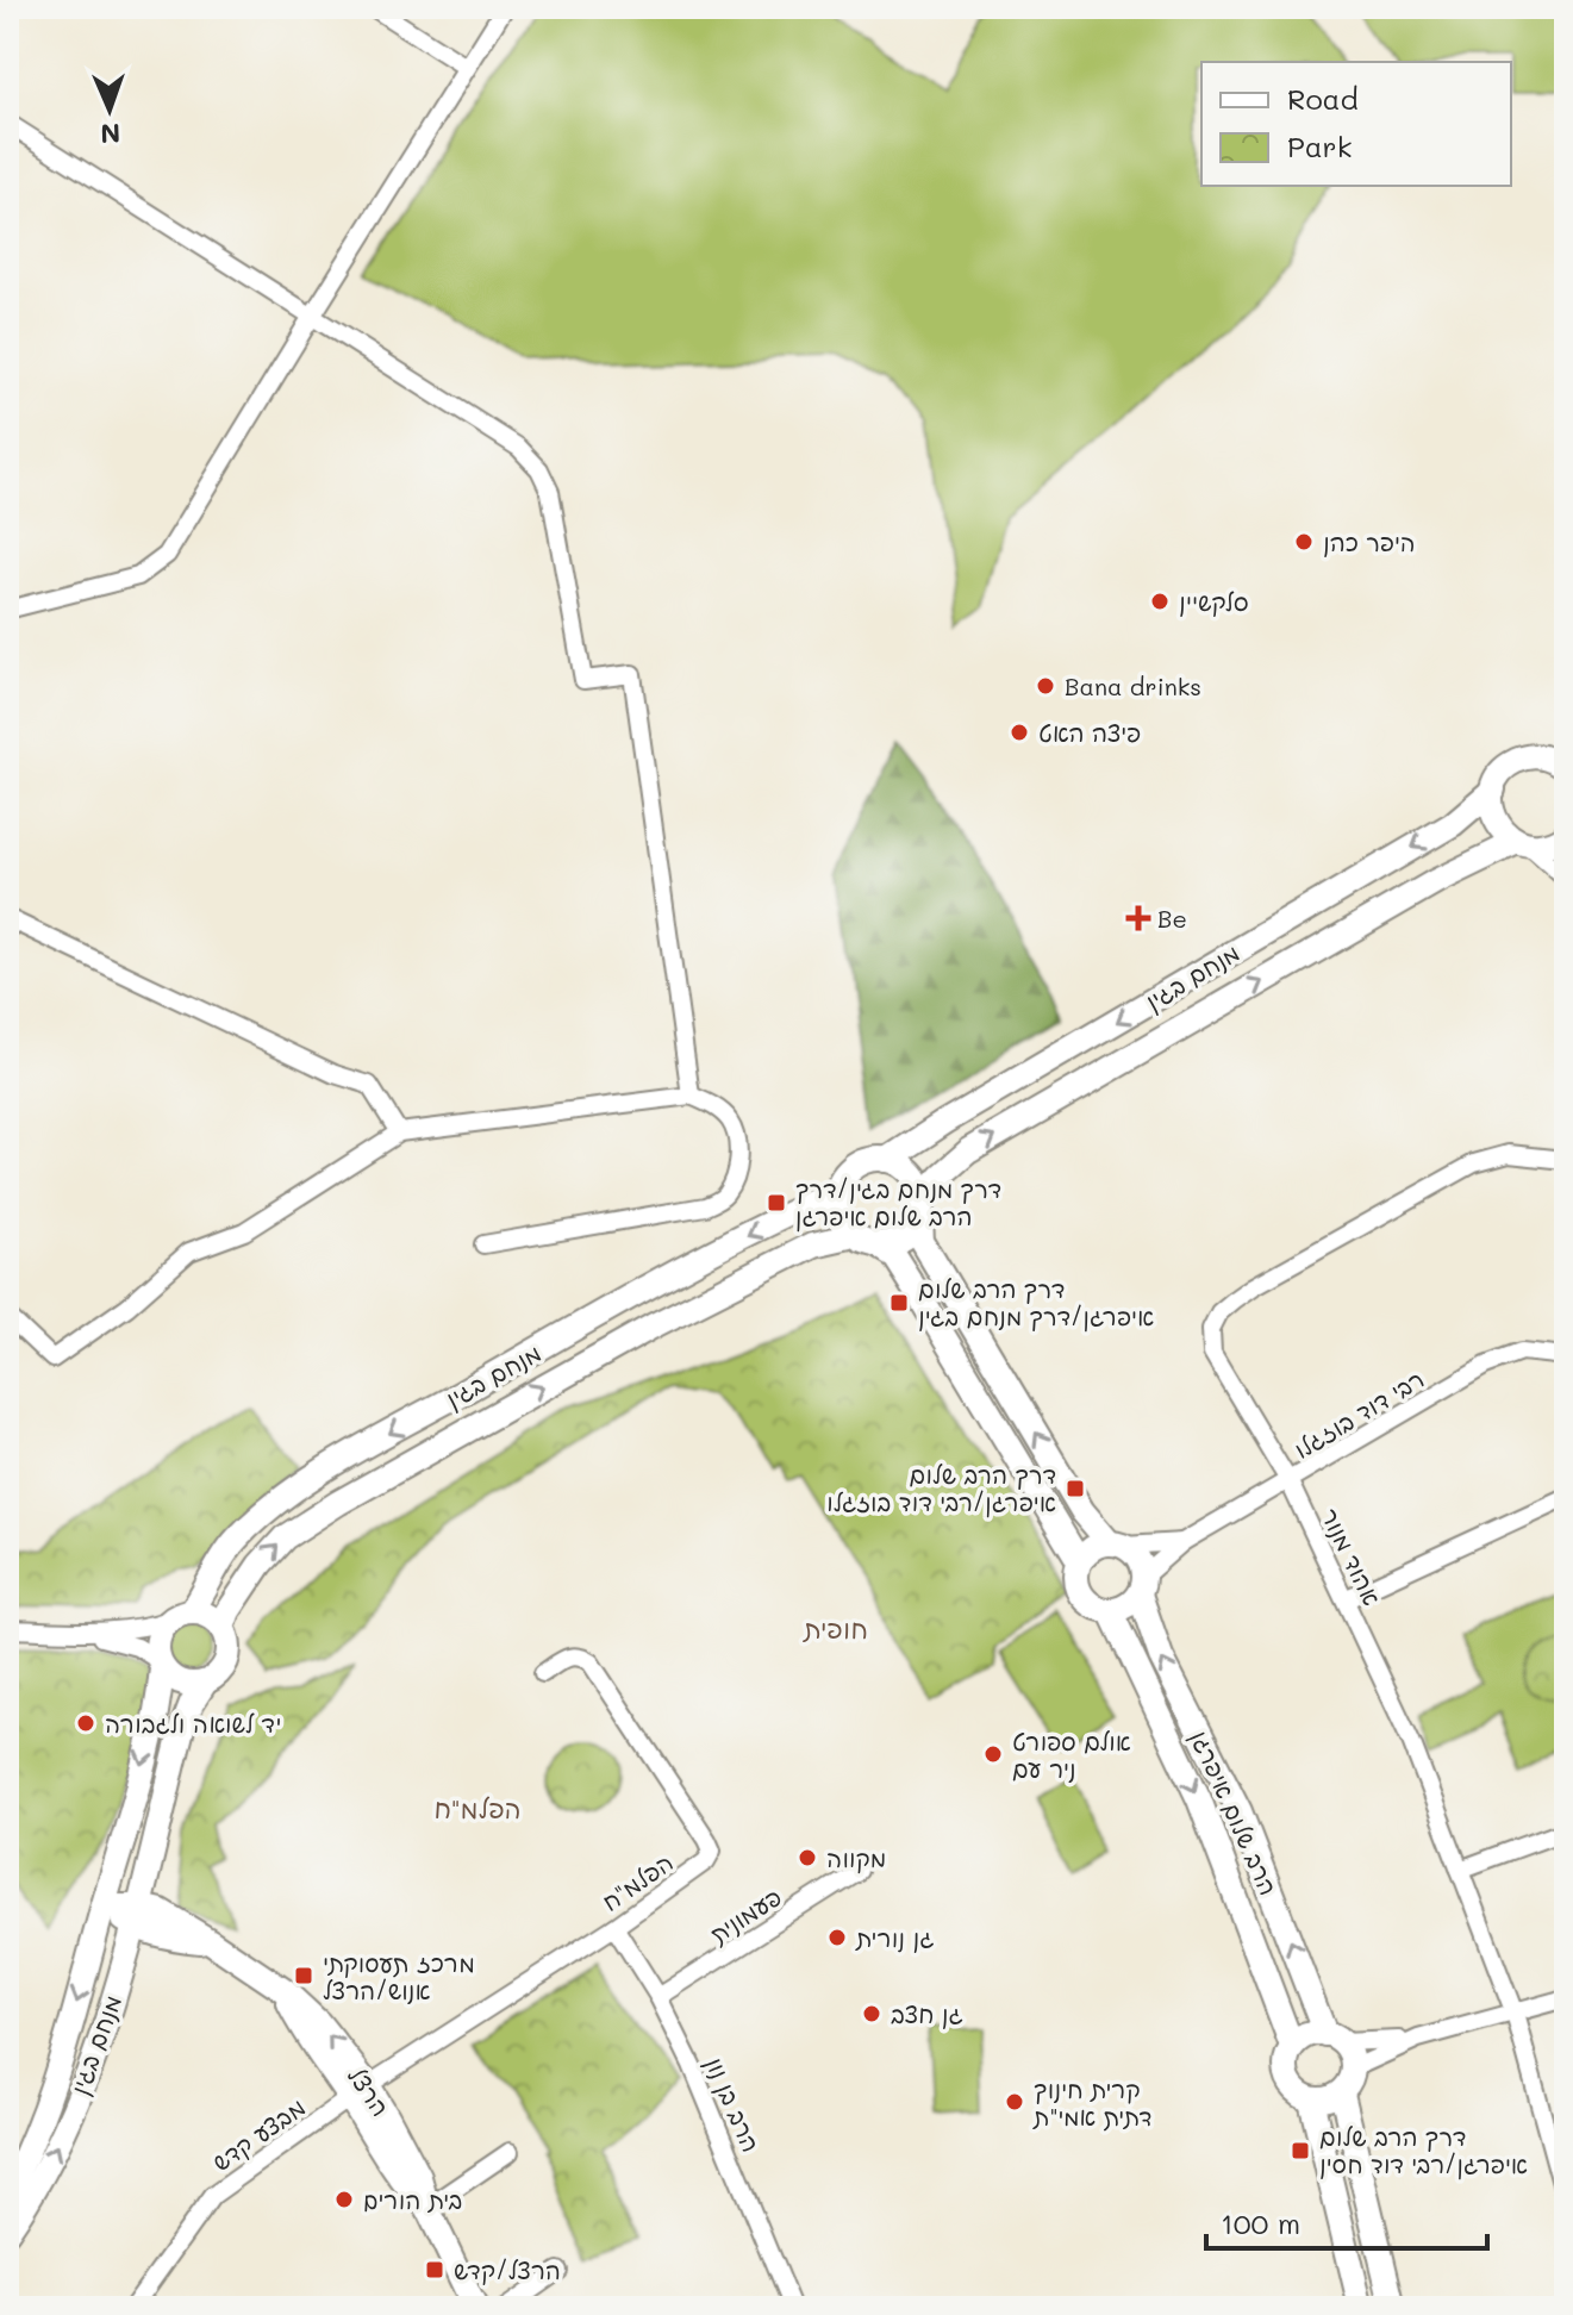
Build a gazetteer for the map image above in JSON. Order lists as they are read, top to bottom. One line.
{"streets":{"main road":["מנחם בגין","הרב שלום איפרגן","הרצל"],"street":["רבי דוד בוזגלו","אהוד מנור","הפלמ\"ח","פעמונית","הרב בן נון","מבצע קדש"]},"crossings":[["מנחם בגין","הרצל"],["רבי דוד בוזגלו","אהוד מנור"],["רבי דוד בוזגלו","הרב שלום איפרגן"],["הפלמ\"ח","הרצל"],["הפלמ\"ח","הרב בן נון"],["הפלמ\"ח","מבצע קדש"],["פעמונית","הרב בן נון"],["הרצל","מבצע קדש"]],"districts":["חופית","הפלמ\"ח"],"places":{"other":["היפר כהן","סלקשיין","Bana drinks","פיצה האט","יד לשואה ולגבורה","אולם ספורט ניר עם","מקווה","גן נורית","גן חצב","קרית חינוך דתית אמי\"ת","בית הורים"],"health":["Be"],"transit":["דרך מנחם בגין/דרך הרב שלום איפרגן","דרך הרב שלום איפרגן/דרך מנחם בגין","דרך הרב שלום איפרגן/רבי דוד בוזגלו","מרכז תעסוקתי אנוש/הרצל","דרך הרב שלום איפרגן/רבי דוד חסין","הרצל/קדש"]},"legend":["Road","Park"],"scale_bar":"100 m","north":"bottom"}
